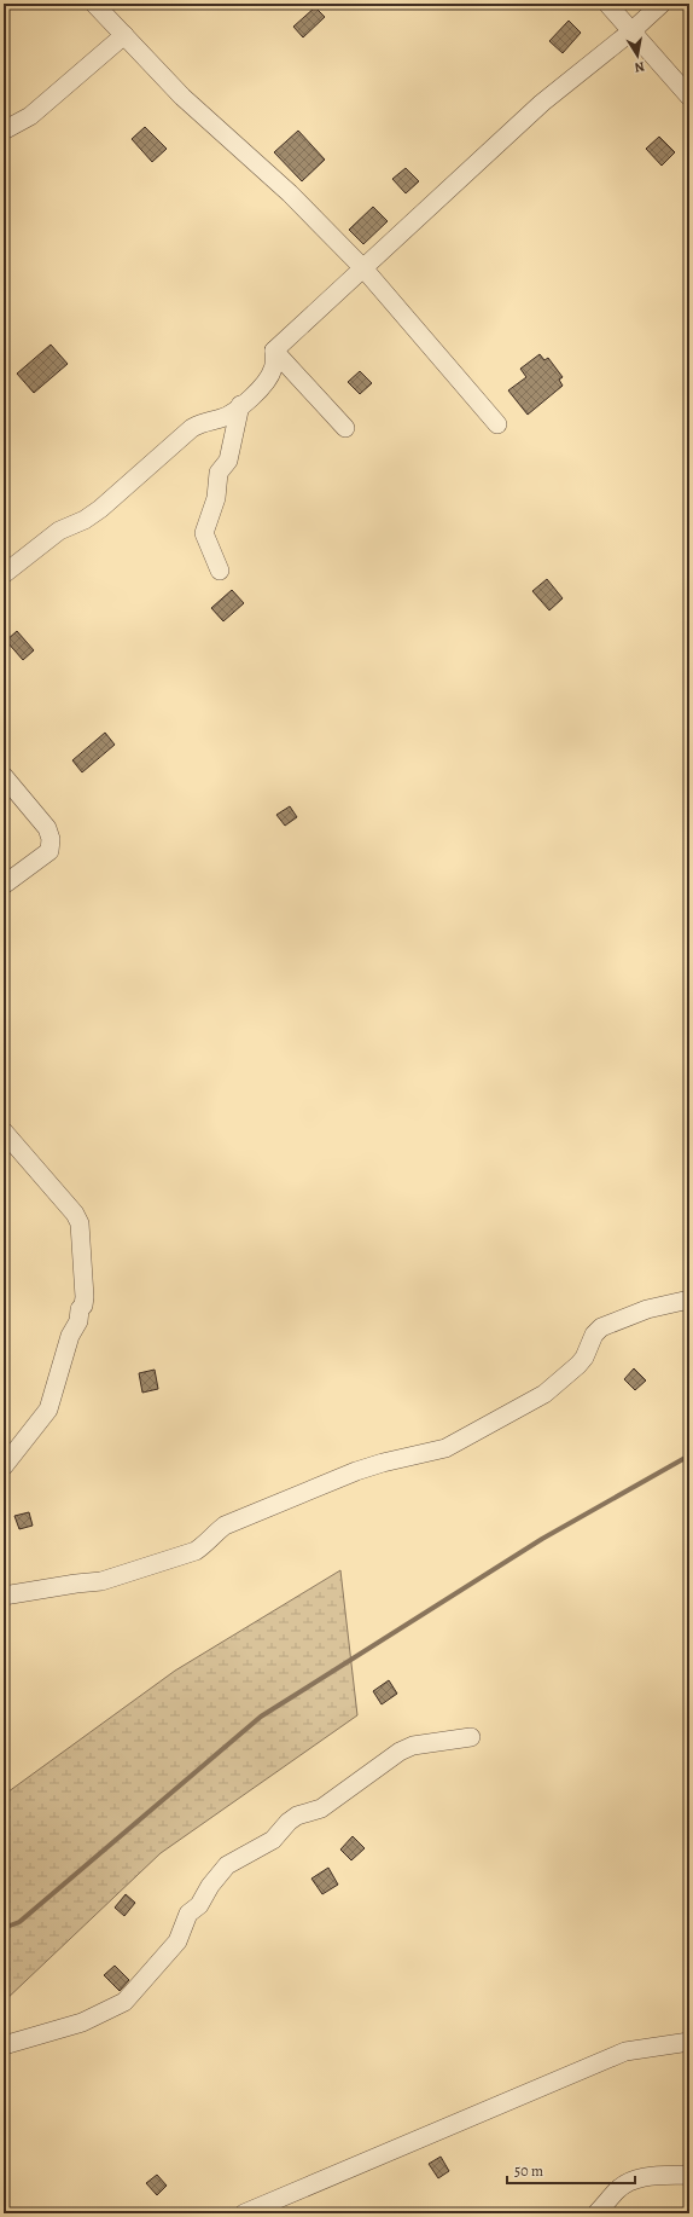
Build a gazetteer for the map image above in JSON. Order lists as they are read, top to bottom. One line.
{"scale_bar":"50 m","north":"bottom"}
